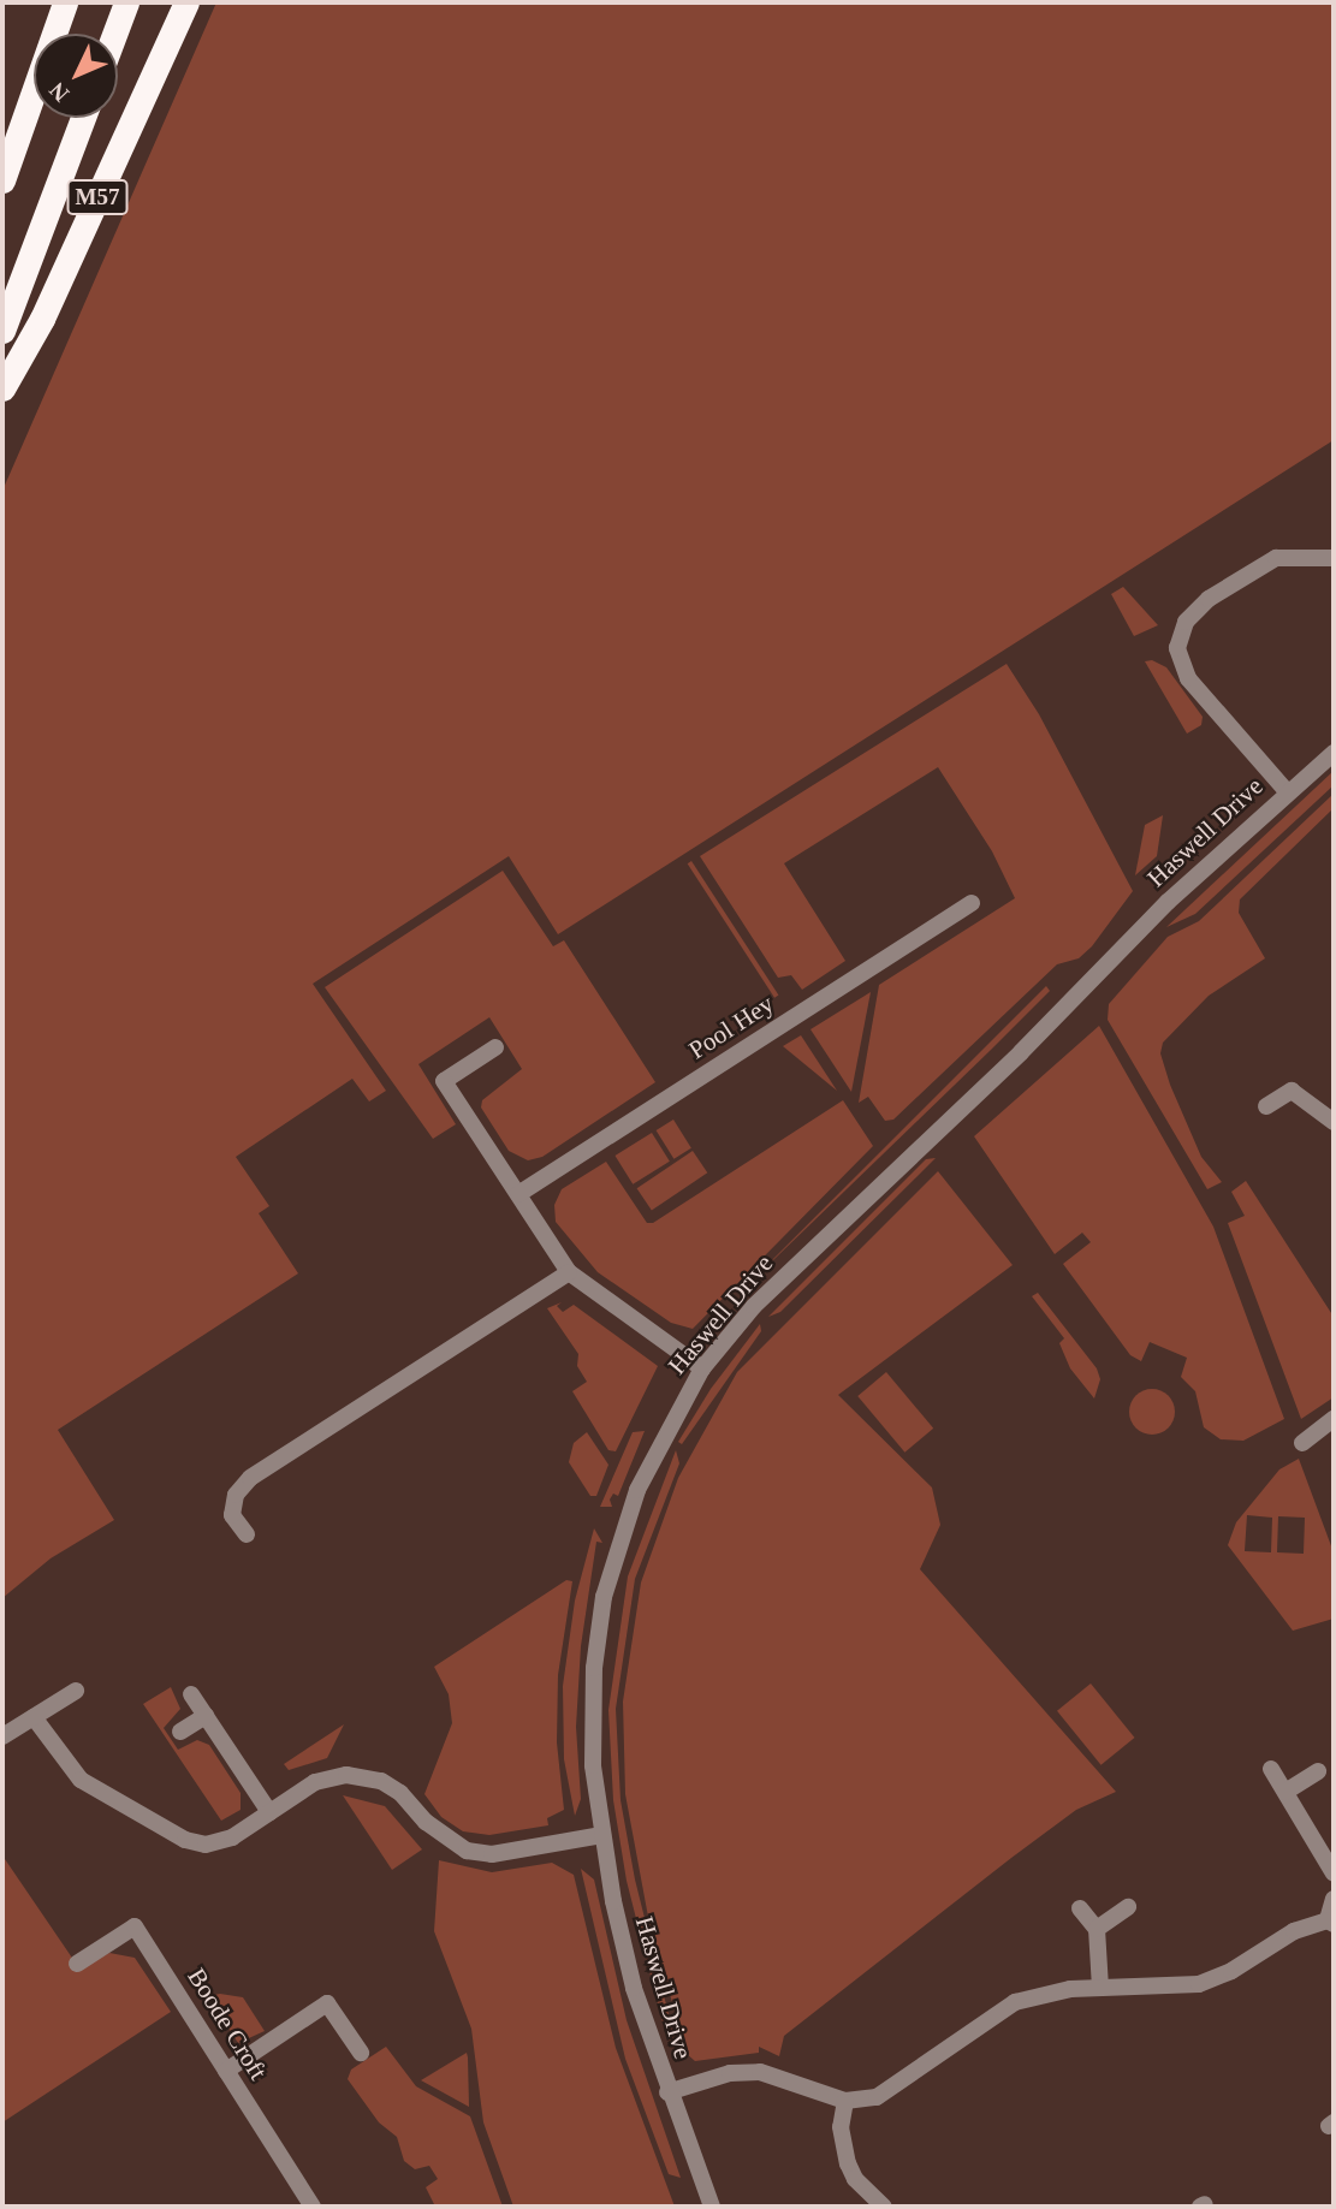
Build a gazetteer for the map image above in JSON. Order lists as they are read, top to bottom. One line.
{"streets":{"highway":["M57"],"street":["Haswell Drive","Pool Hey","Boode Croft"]},"north":"bottom left"}
